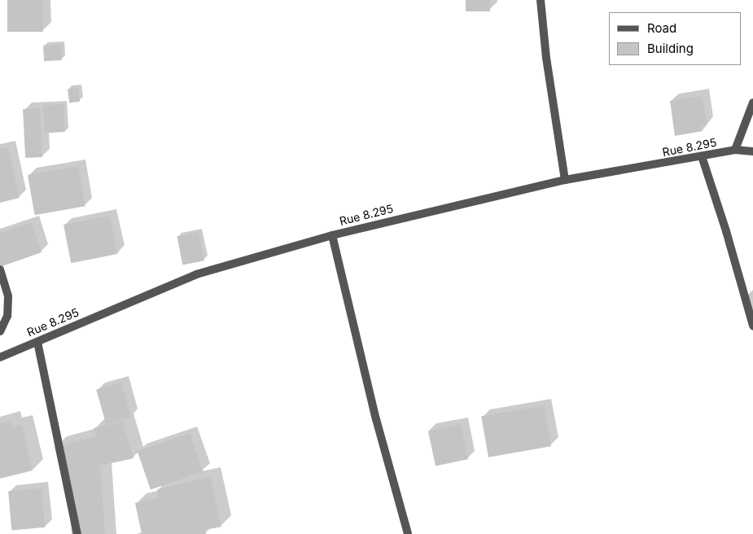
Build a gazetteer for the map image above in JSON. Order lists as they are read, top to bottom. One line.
{"streets":{"street":["Rue 8.295"]},"legend":["Road","Building"]}
